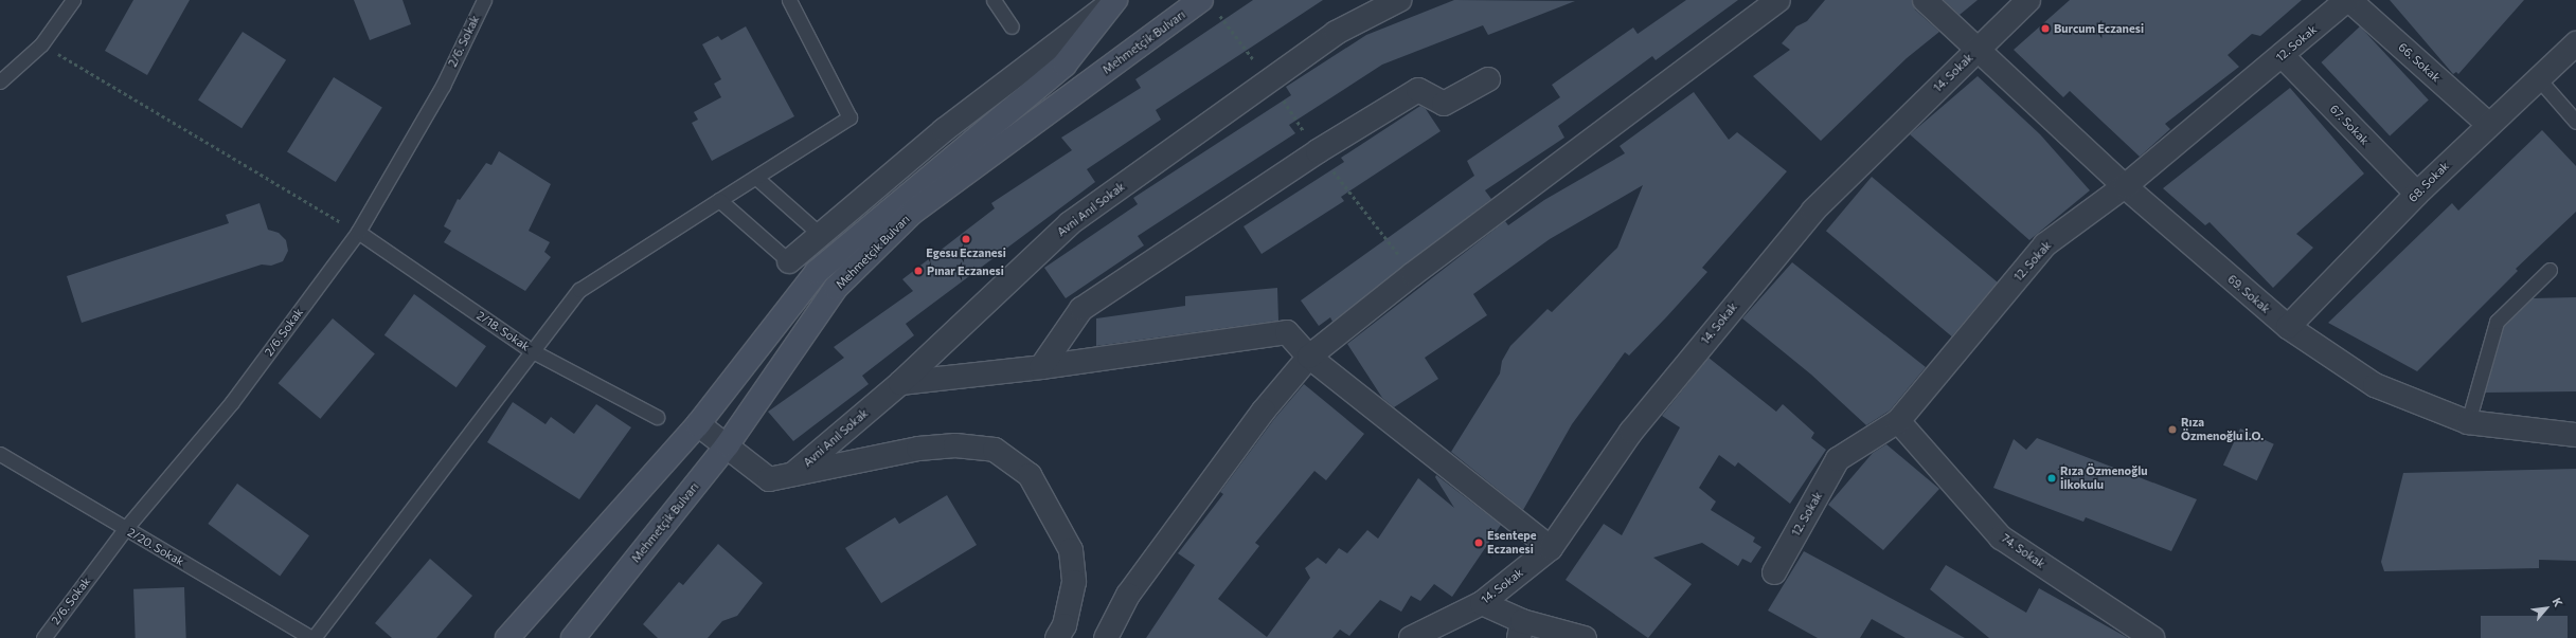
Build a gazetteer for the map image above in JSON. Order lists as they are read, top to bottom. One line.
{"streets":{"main road":["Mehmetçik Bulvarı"],"street":["12. Sokak","66. Sokak","14. Sokak","67. Sokak","68. Sokak","Avni Anıl Sokak","69. Sokak","74. Sokak"],"lane":["2/6. Sokak","2/18. Sokak","2/20. Sokak"]},"crossings":[["2/6. Sokak","2/18. Sokak"],["2/6. Sokak","2/20. Sokak"],["12. Sokak","66. Sokak"],["12. Sokak","67. Sokak"],["12. Sokak","69. Sokak"],["12. Sokak","74. Sokak"],["66. Sokak","68. Sokak"],["14. Sokak","69. Sokak"],["67. Sokak","68. Sokak"],["68. Sokak","69. Sokak"]],"places":["Burcum Eczanesi","Egesu Eczanesi","Pınar Eczanesi","Rıza Özmenoğlu İ.O.","Rıza Özmenoğlu İlkokulu","Esentepe Eczanesi"],"north":"top right"}
